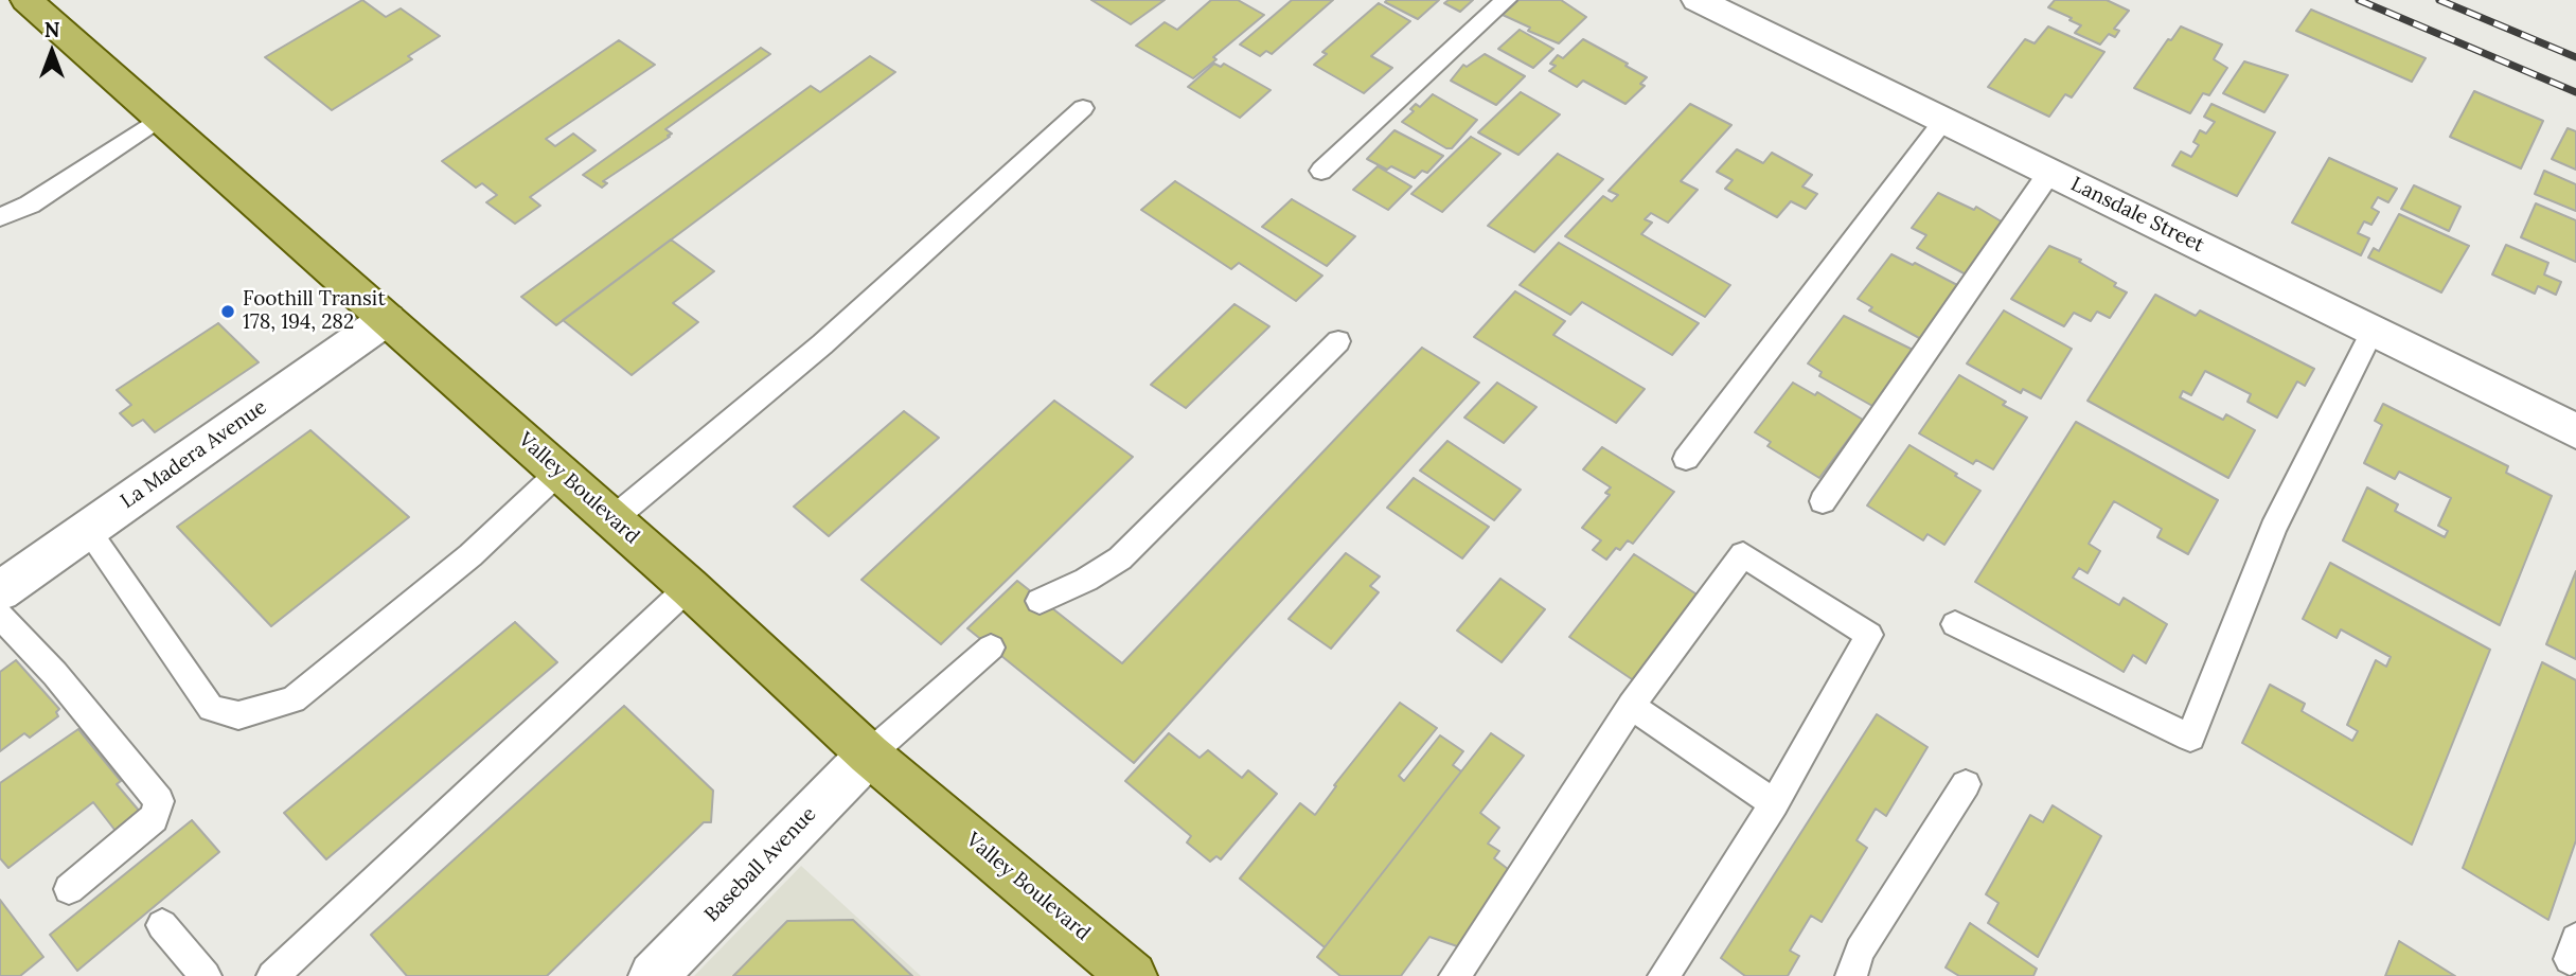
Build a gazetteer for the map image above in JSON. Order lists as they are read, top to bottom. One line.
{"streets":{"main road":["Valley Boulevard"],"street":["Lansdale Street","La Madera Avenue","Baseball Avenue"]},"crossings":[["La Madera Avenue","Valley Boulevard"],["Valley Boulevard","Baseball Avenue"]],"places":["Foothill Transit 178, 194, 282"],"north":"top"}
